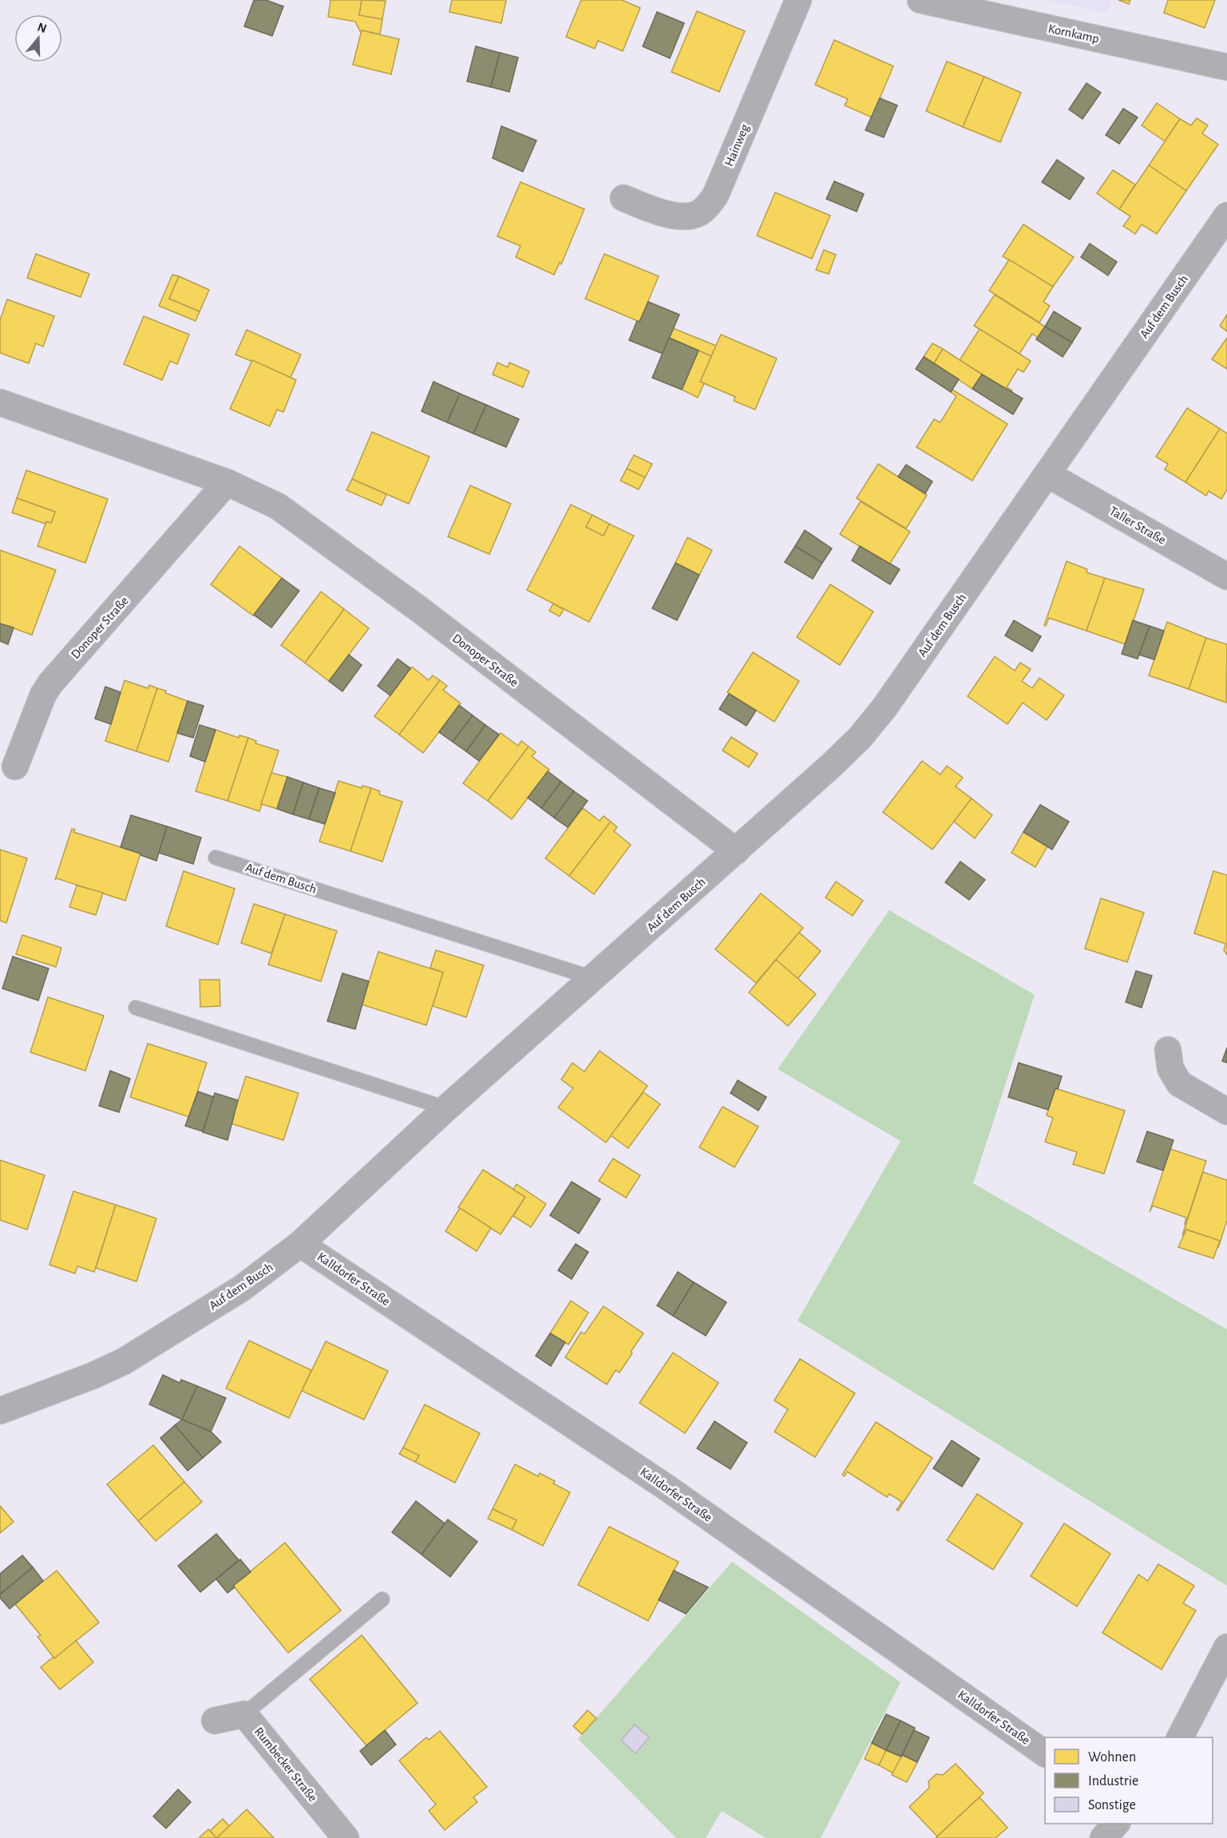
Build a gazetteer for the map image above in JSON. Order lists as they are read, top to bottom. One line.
{"streets":{"street":["Kornkamp","Hainweg","Auf dem Busch","Taller Straße","Donoper Straße","Kalldorfer Straße","Rumbecker Straße"]},"crossings":[["Auf dem Busch","Taller Straße"],["Auf dem Busch","Donoper Straße"],["Auf dem Busch","Kalldorfer Straße"]],"legend":["Wohnen","Industrie","Sonstige"],"north":"top"}
